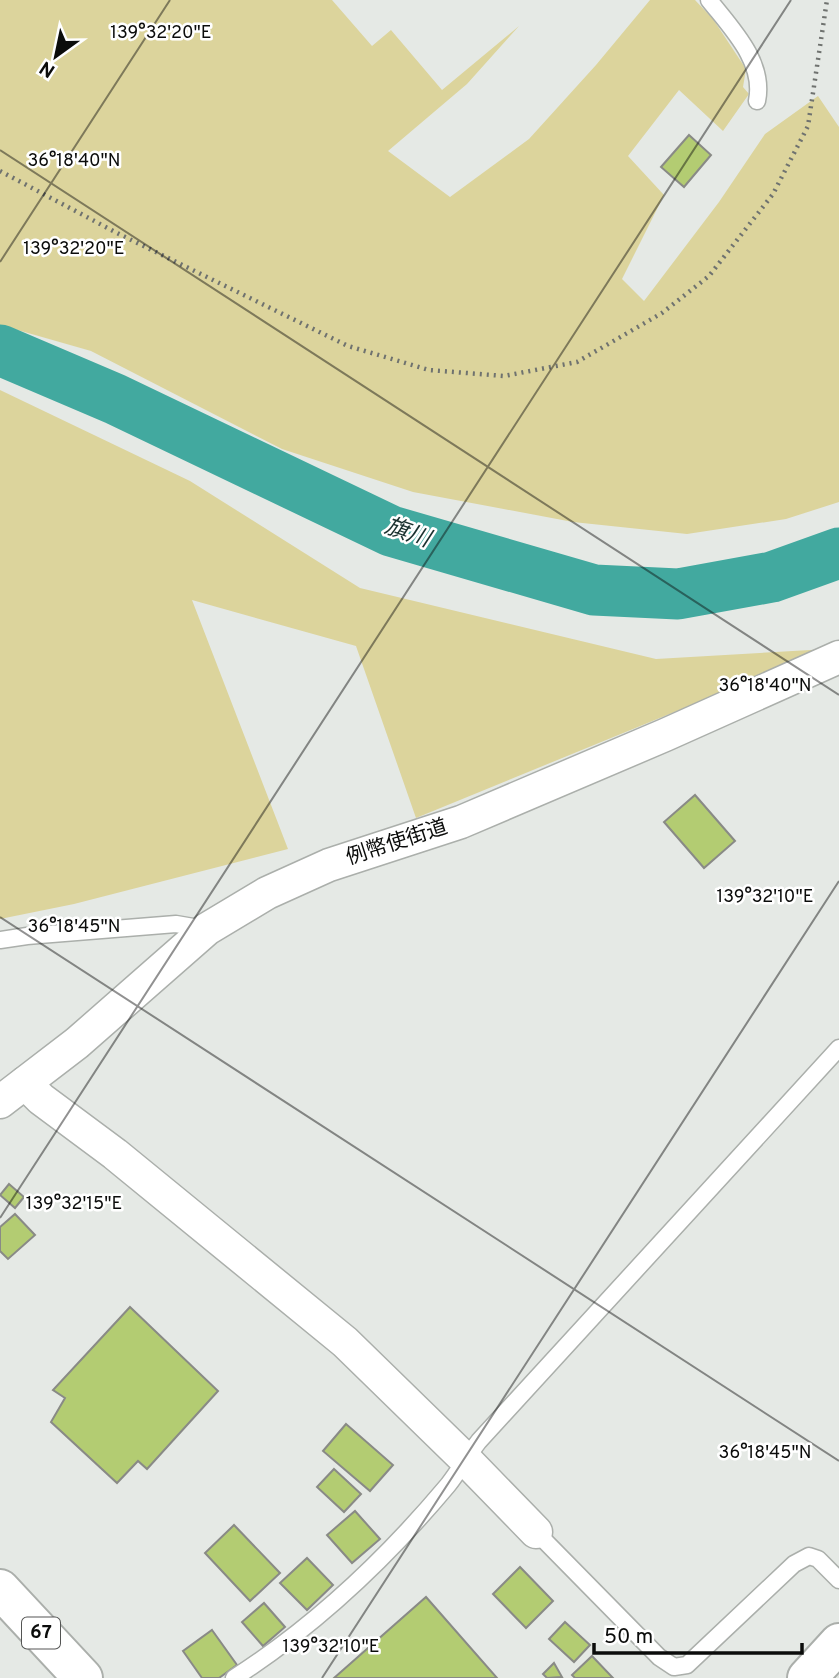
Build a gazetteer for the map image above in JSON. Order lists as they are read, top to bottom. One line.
{"streets":{"main road":["67"],"street":["例幣使街道"]},"water":["旗川"],"scale_bar":"50 m","north":"bottom left","coordinates":["139°32'20\"E","36°18'40\"N","139°32'10\"E","36°18'45\"N","139°32'15\"E"]}
